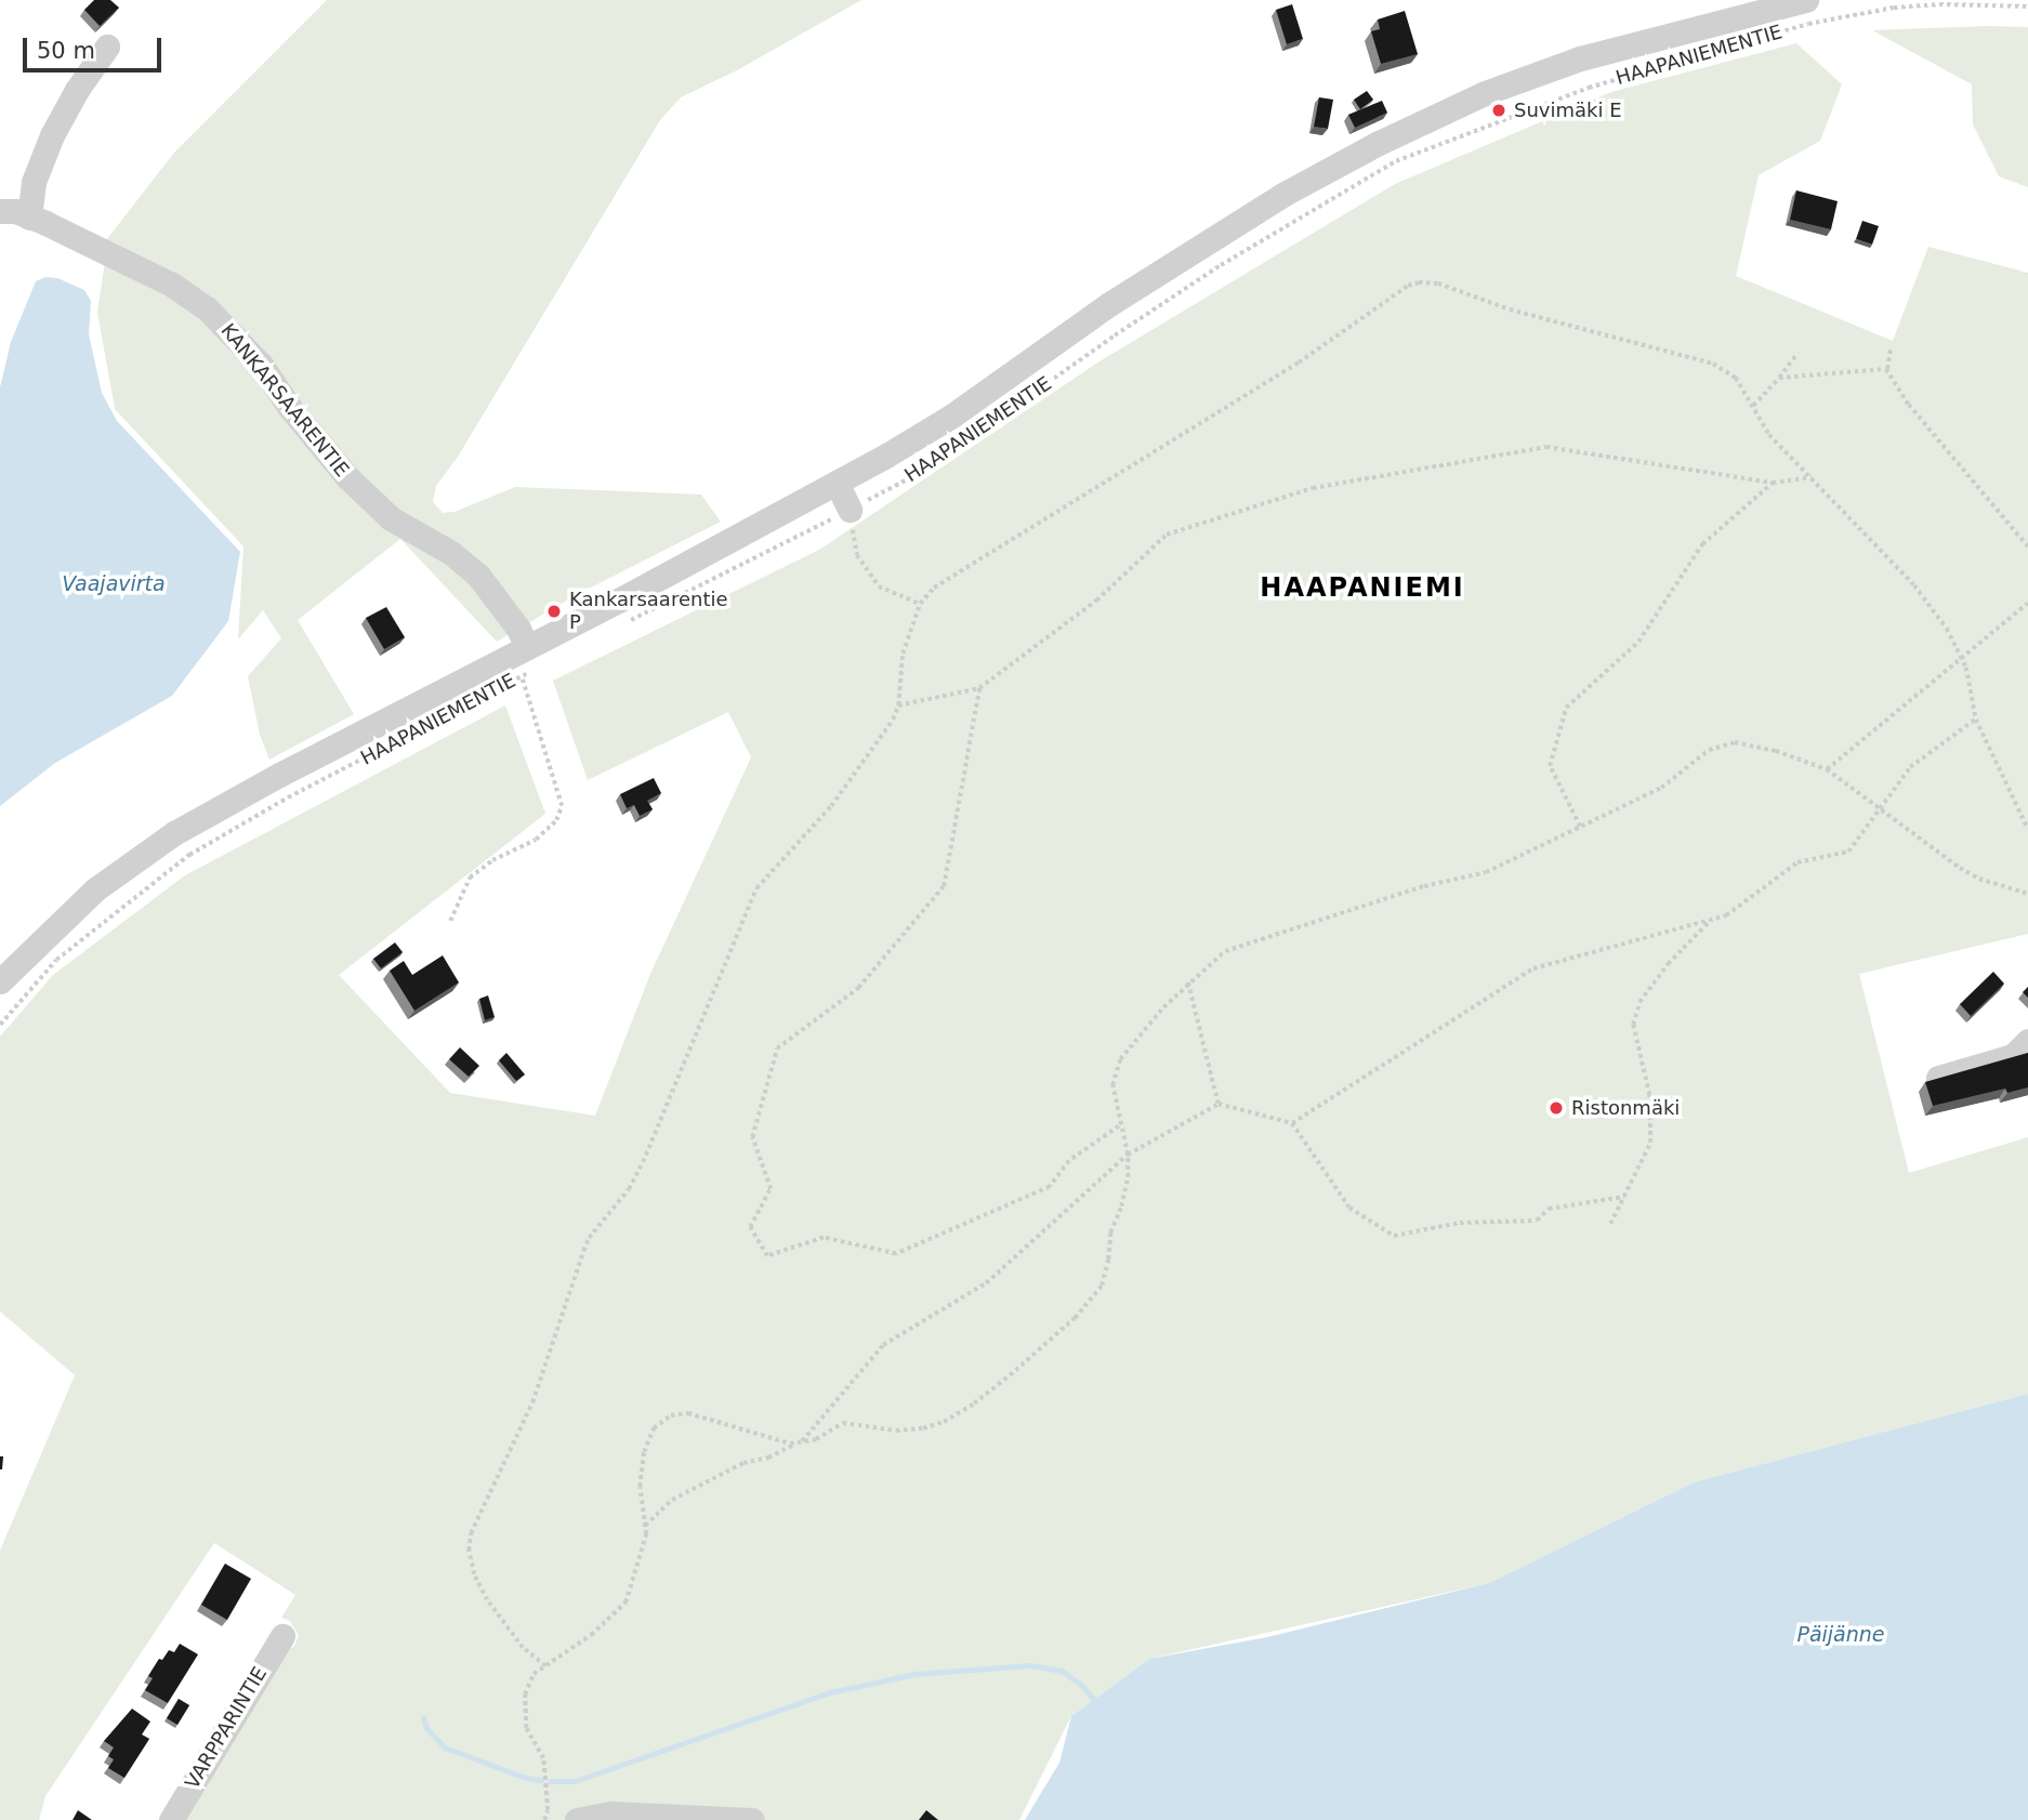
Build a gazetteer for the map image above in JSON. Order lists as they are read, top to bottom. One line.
{"streets":{"street":["HAAPANIEMENTIE","KANKARSAARENTIE","VARPPARINTIE"]},"crossings":[["HAAPANIEMENTIE","KANKARSAARENTIE"]],"districts":["HAAPANIEMI"],"water":["Vaajavirta","Päijänne"],"places":["Suvimäki E","Kankarsaarentie P","Ristonmäki"],"scale_bar":"50 m"}
